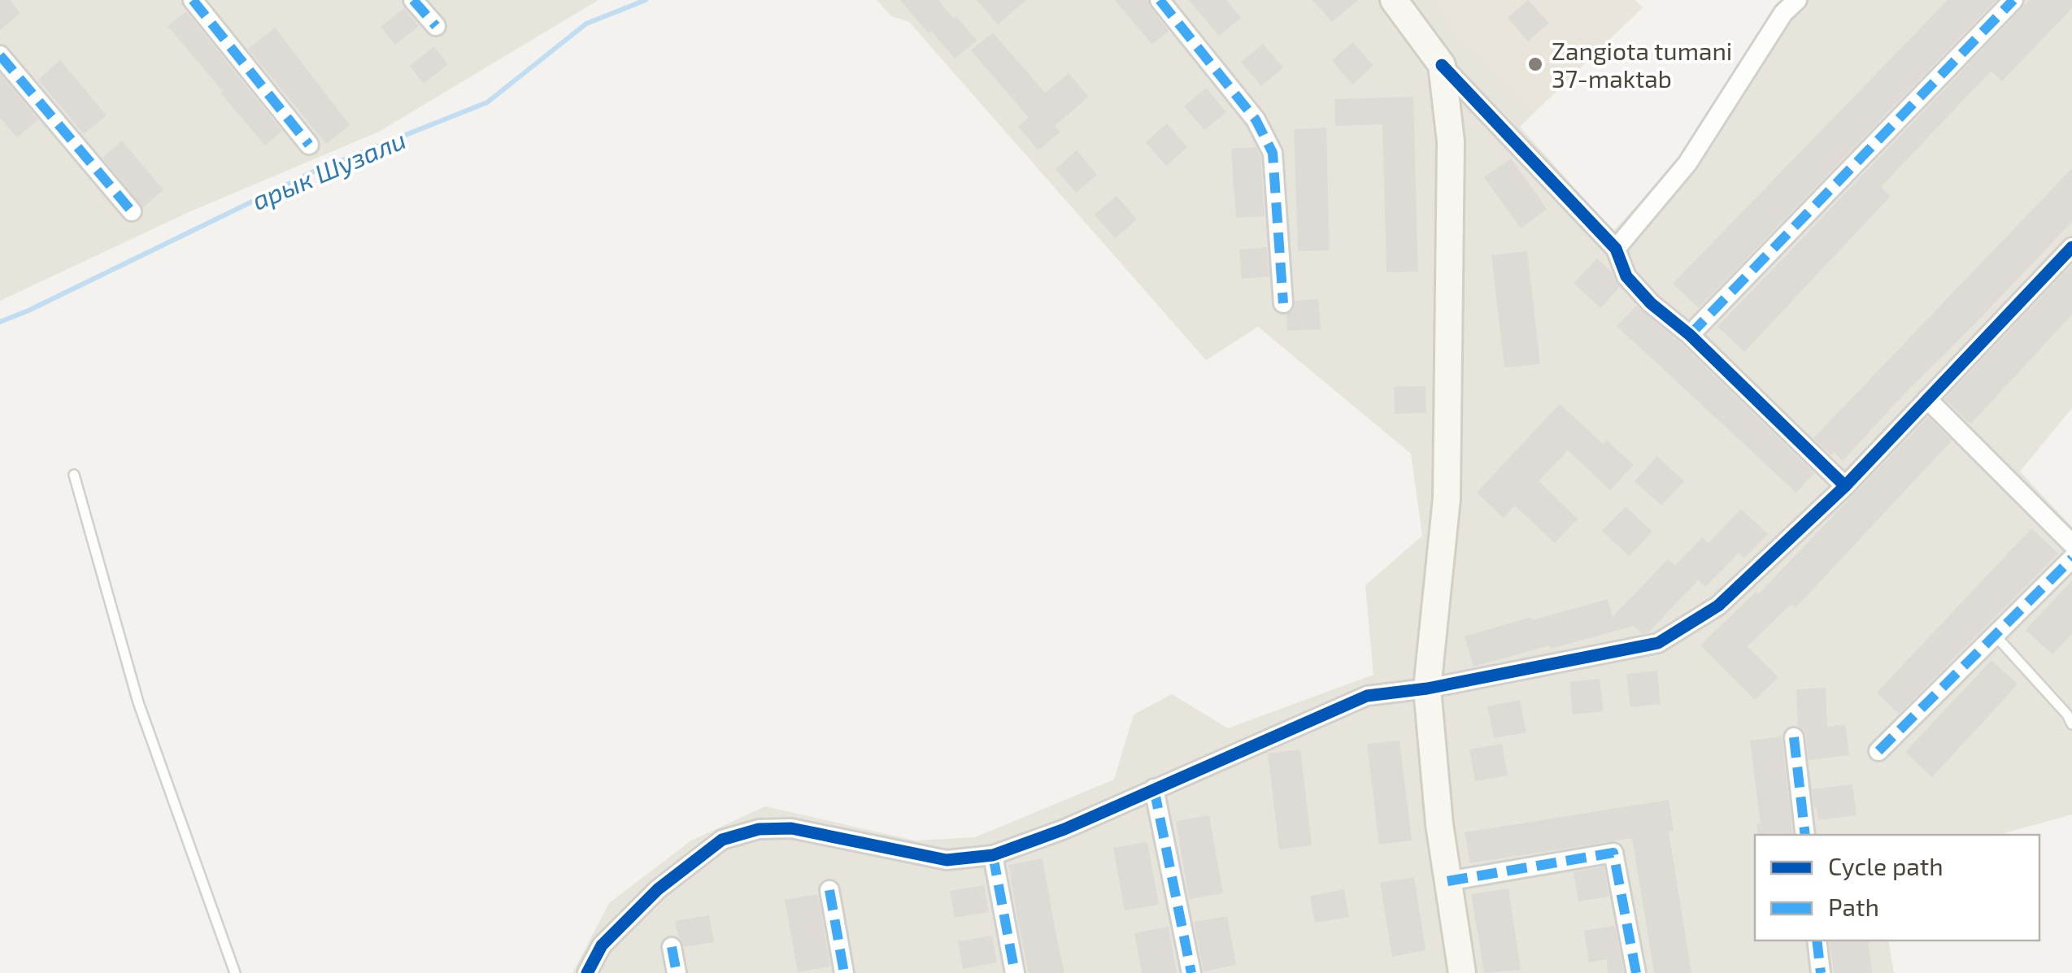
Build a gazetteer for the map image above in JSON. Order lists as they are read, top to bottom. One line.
{"water":["арык Шузали"],"places":["Zangiota tumani 37-maktab"],"legend":["Cycle path","Path"]}
